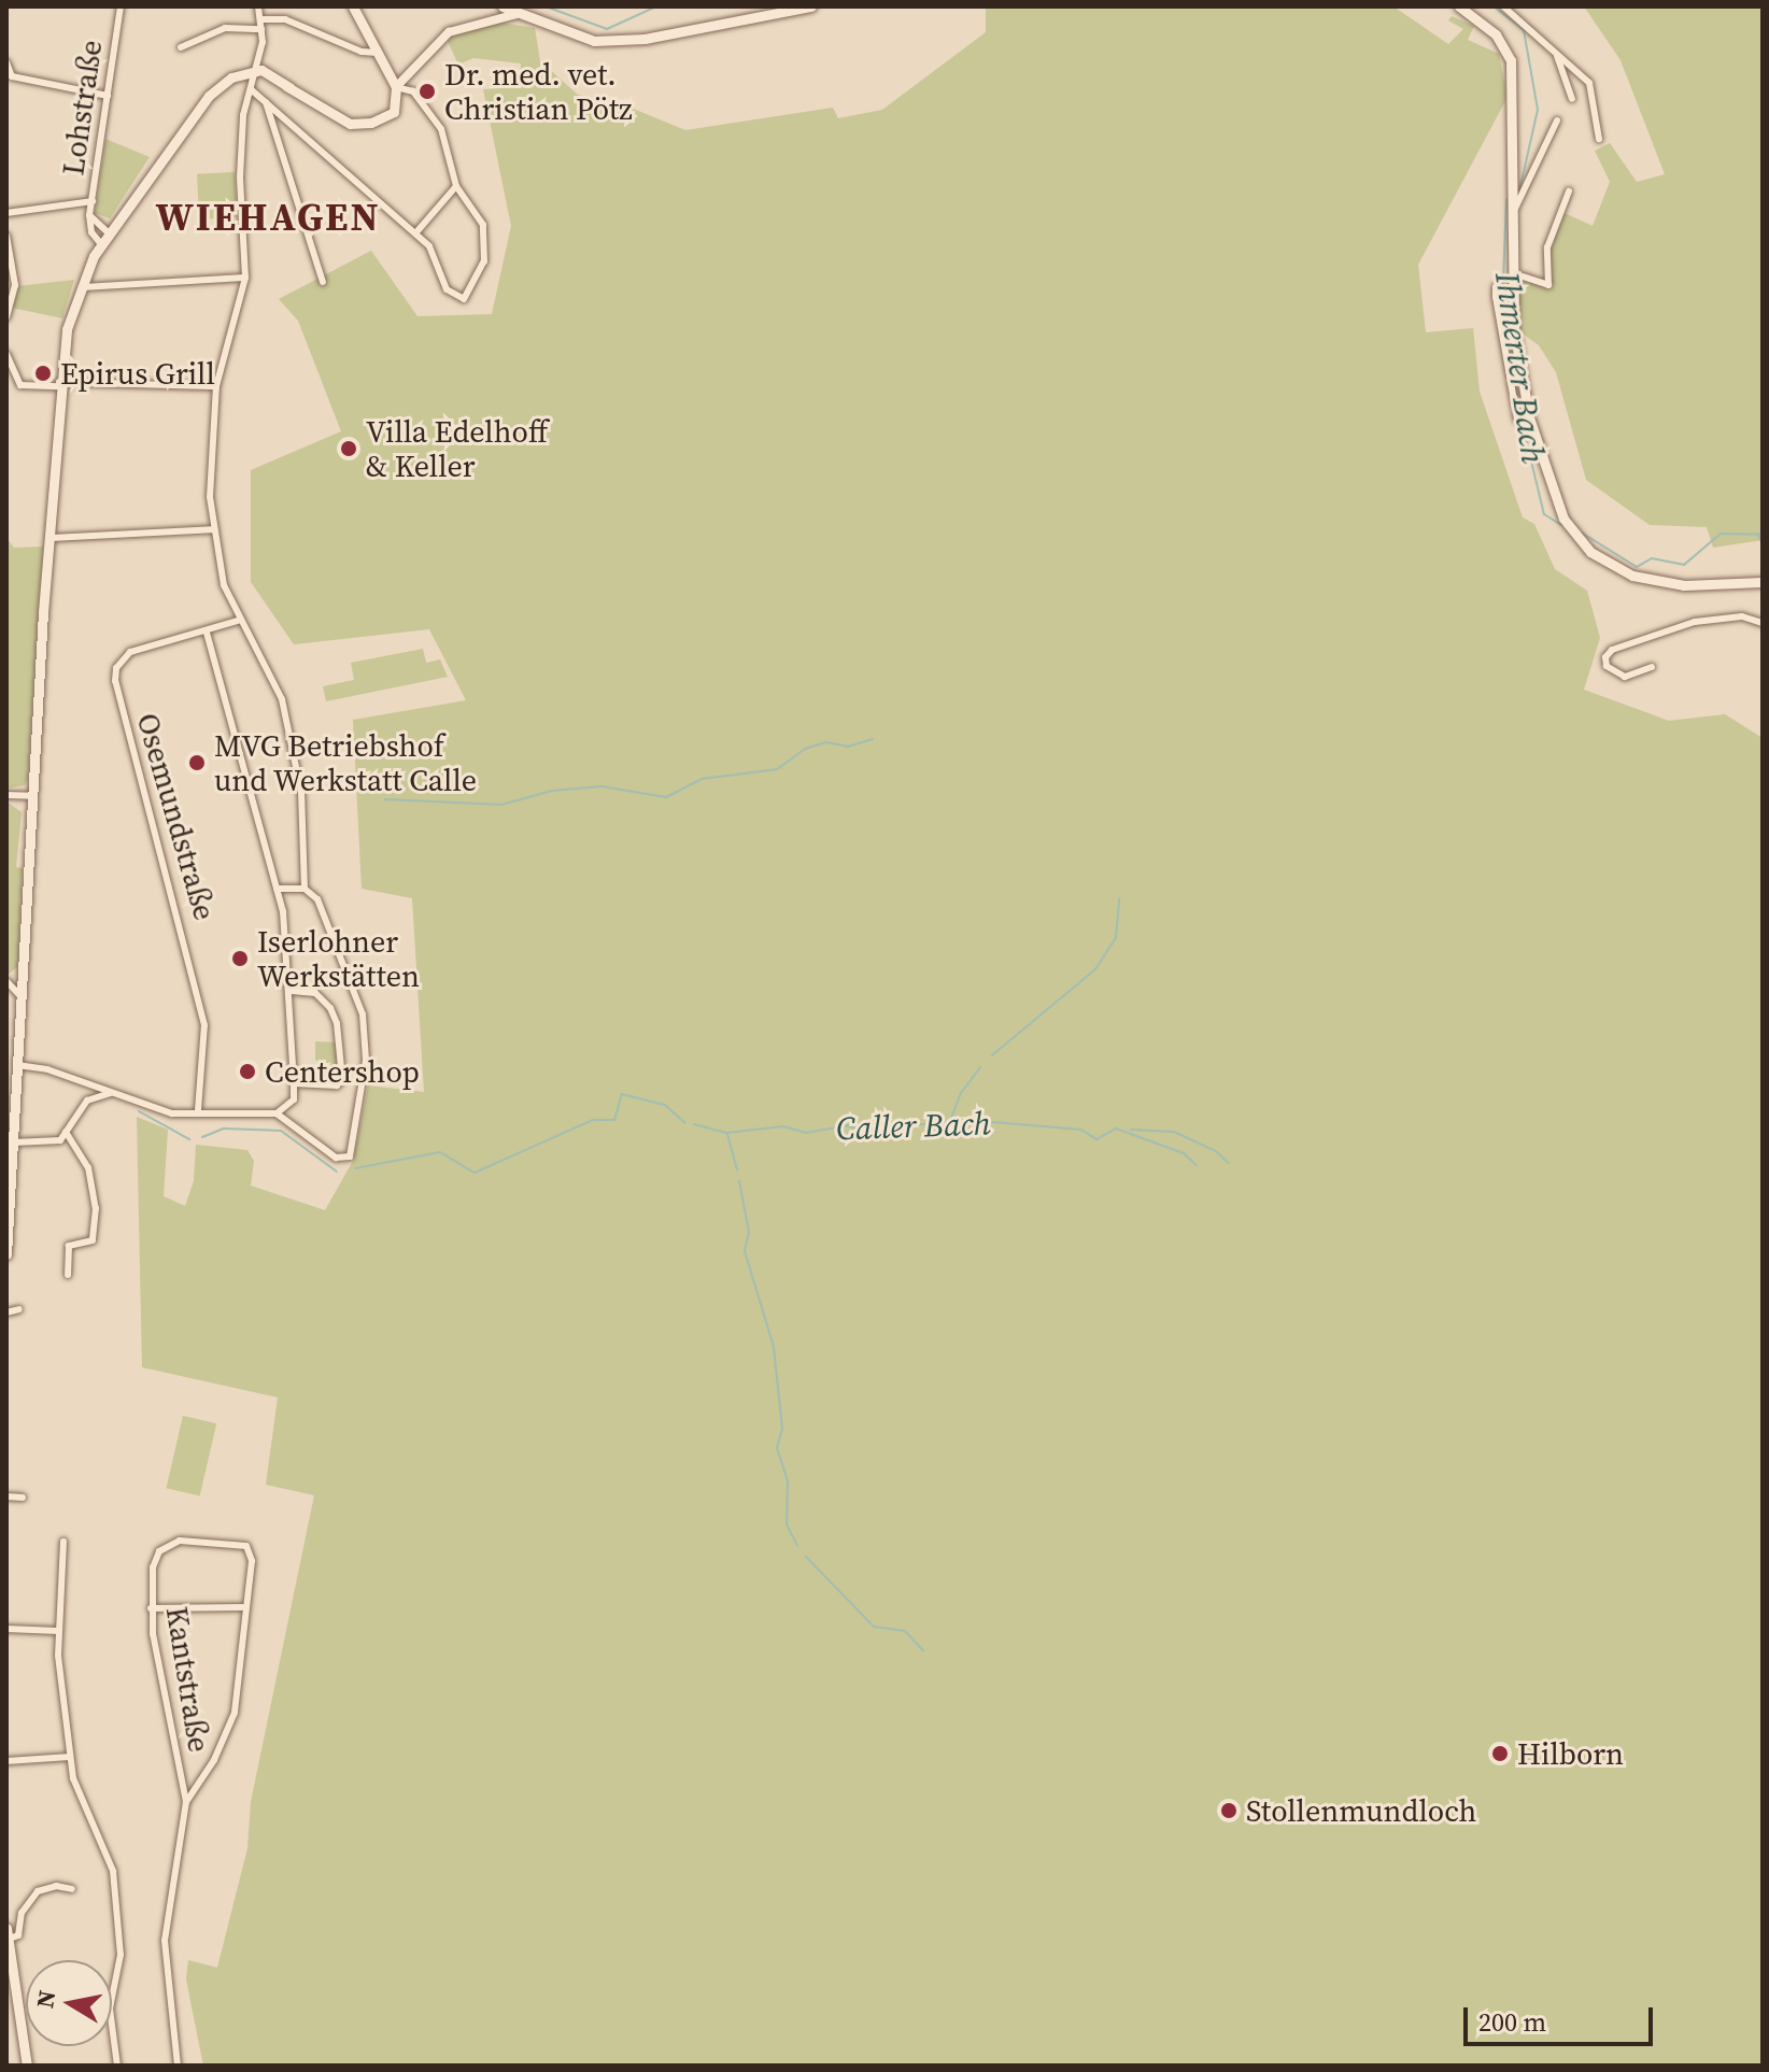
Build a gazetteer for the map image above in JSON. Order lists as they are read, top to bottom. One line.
{"streets":{"street":["Lohstraße","Osemundstraße","Kantstraße"]},"districts":["WIEHAGEN"],"water":["Ihmerter Bach","Caller Bach"],"places":["Dr. med. vet. Christian Pötz","Epirus Grill","Villa Edelhoff & Keller","MVG Betriebshof und Werkstatt Calle","Iserlohner Werkstätten","Centershop","Hilborn","Stollenmundloch"],"scale_bar":"200 m","north":"left"}
